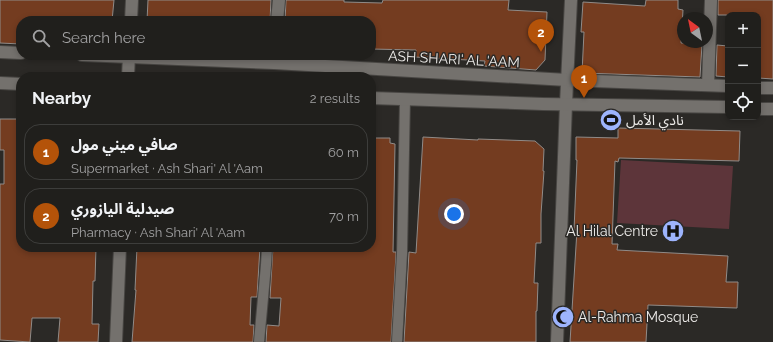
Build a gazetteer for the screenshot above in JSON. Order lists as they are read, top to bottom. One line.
{"streets":{"street":["ASH SHARI' AL 'AAM"]},"places":{"sports":["نادي الأمل"],"hospital":["Al Hilal Centre"],"mosque":["Al-Rahma Mosque"]},"north":"top left","page":{"map_buttons":["+","−"],"search":"Search here","pins":["2","1"],"heading":["Nearby","2 results"],"list":[{"mark":"1","name":"صافي ميني مول","note":"Supermarket · Ash Shari' Al 'Aam","value":"60 m"},{"mark":"2","name":"صيدلية اليازوري","note":"Pharmacy · Ash Shari' Al 'Aam","value":"70 m"}]}}
